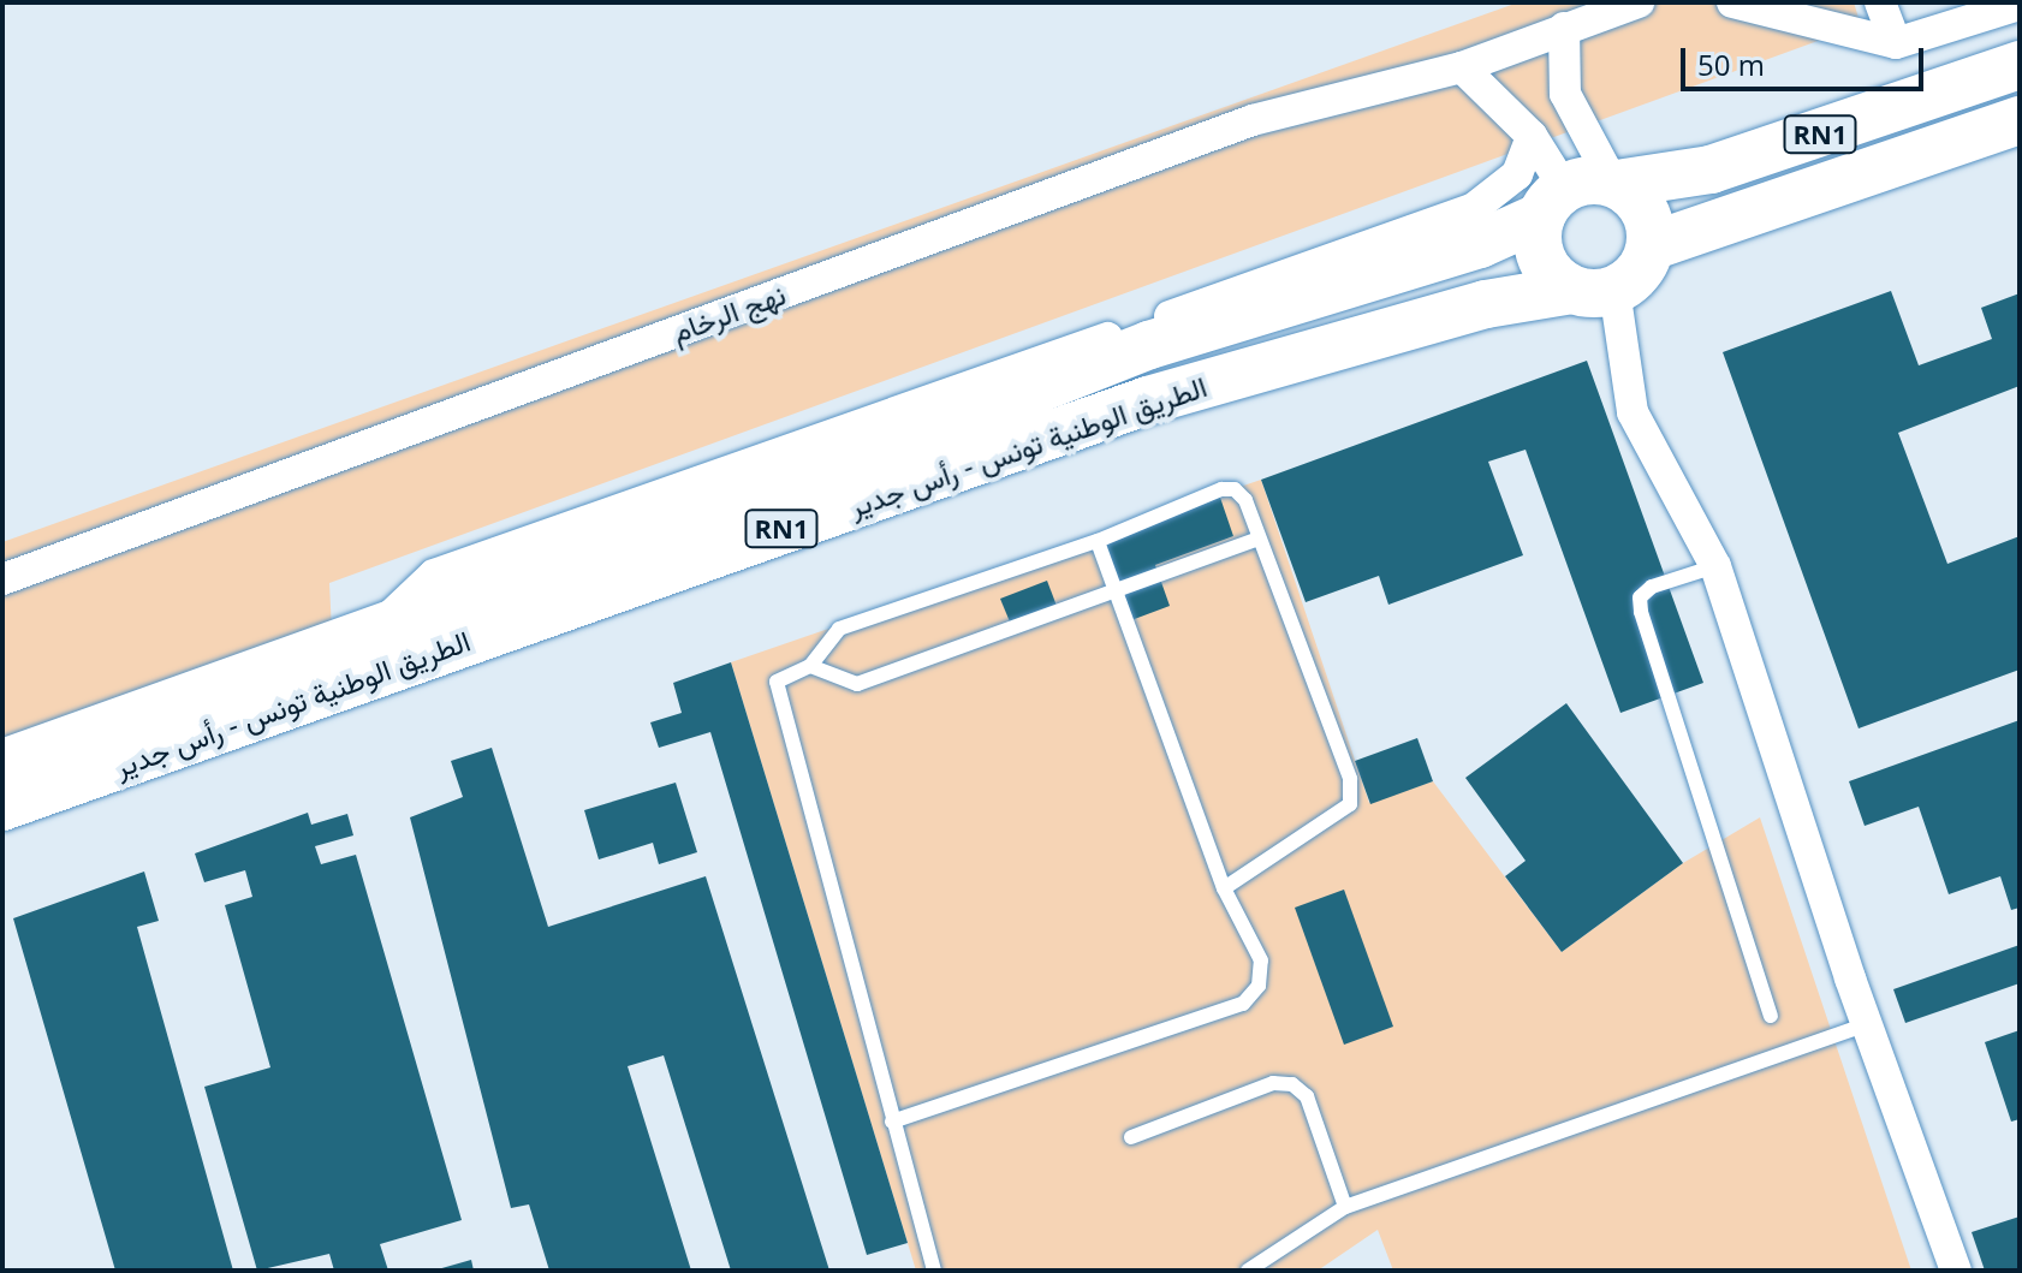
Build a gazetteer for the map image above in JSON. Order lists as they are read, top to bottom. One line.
{"streets":{"main road":["RN1","الطريق الوطنية تونس - رأس جدير"],"street":["نهج الرخام"]},"crossings":[["RN1","الطريق الوطنية تونس - رأس جدير"]],"scale_bar":"50 m"}
